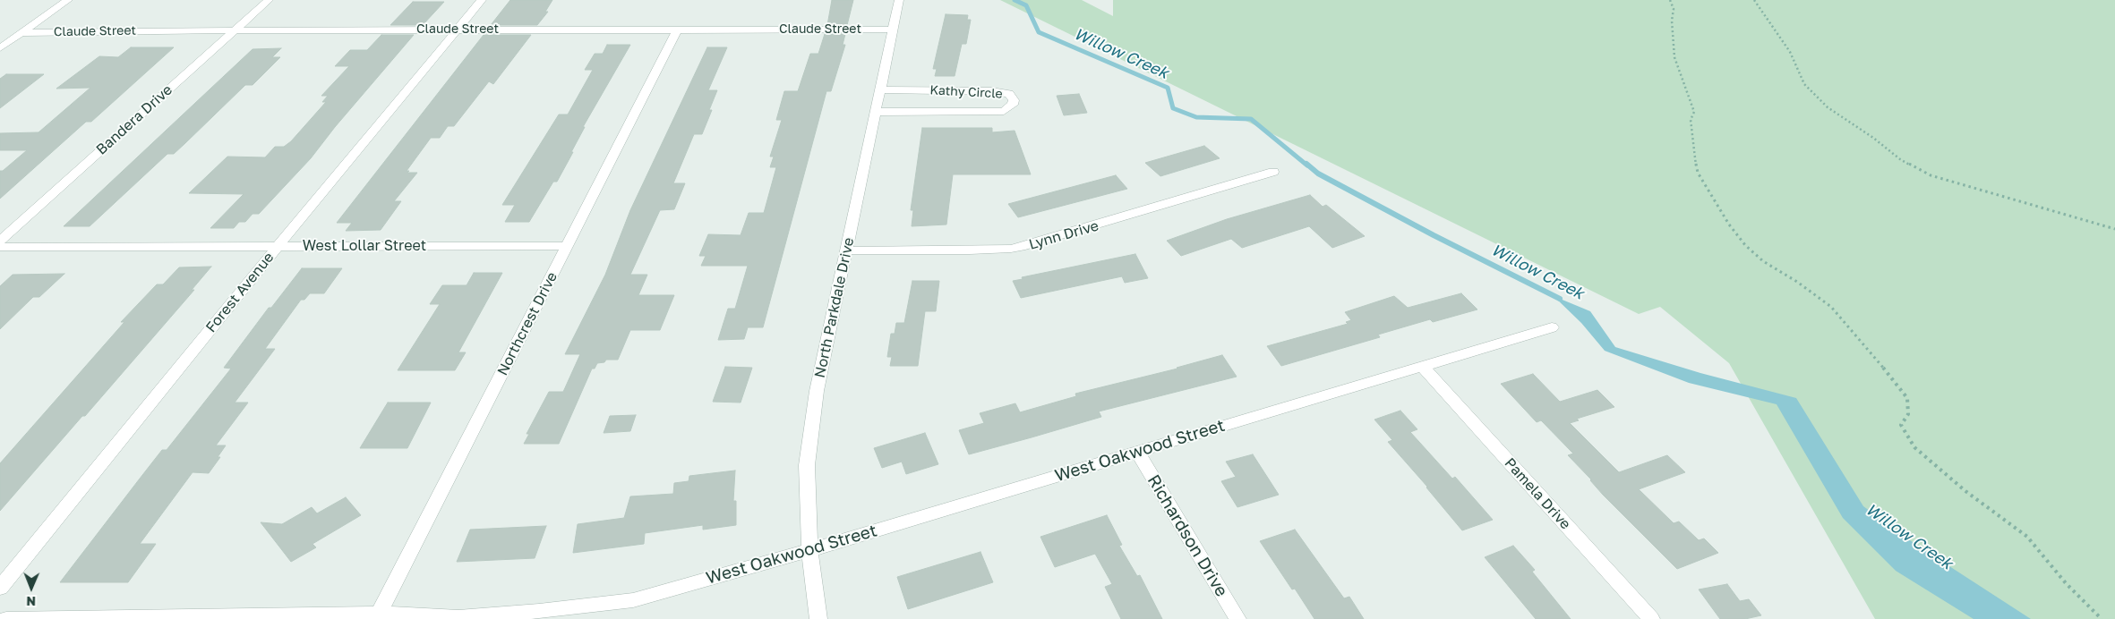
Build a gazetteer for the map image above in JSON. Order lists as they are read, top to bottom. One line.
{"streets":{"street":["Claude Street","Kathy Circle","Bandera Drive","Lynn Drive","West Lollar Street","Forest Avenue","North Parkdale Drive","Northcrest Drive","West Oakwood Street","Pamela Drive","Richardson Drive"]},"crossings":[["Claude Street","Bandera Drive"],["Claude Street","Forest Avenue"],["Claude Street","North Parkdale Drive"],["Claude Street","Northcrest Drive"],["Kathy Circle","North Parkdale Drive"],["Lynn Drive","North Parkdale Drive"],["West Lollar Street","Forest Avenue"],["West Lollar Street","Northcrest Drive"],["North Parkdale Drive","West Oakwood Street"],["Northcrest Drive","West Oakwood Street"],["West Oakwood Street","Pamela Drive"],["West Oakwood Street","Richardson Drive"]],"water":["Willow Creek"],"north":"bottom"}
